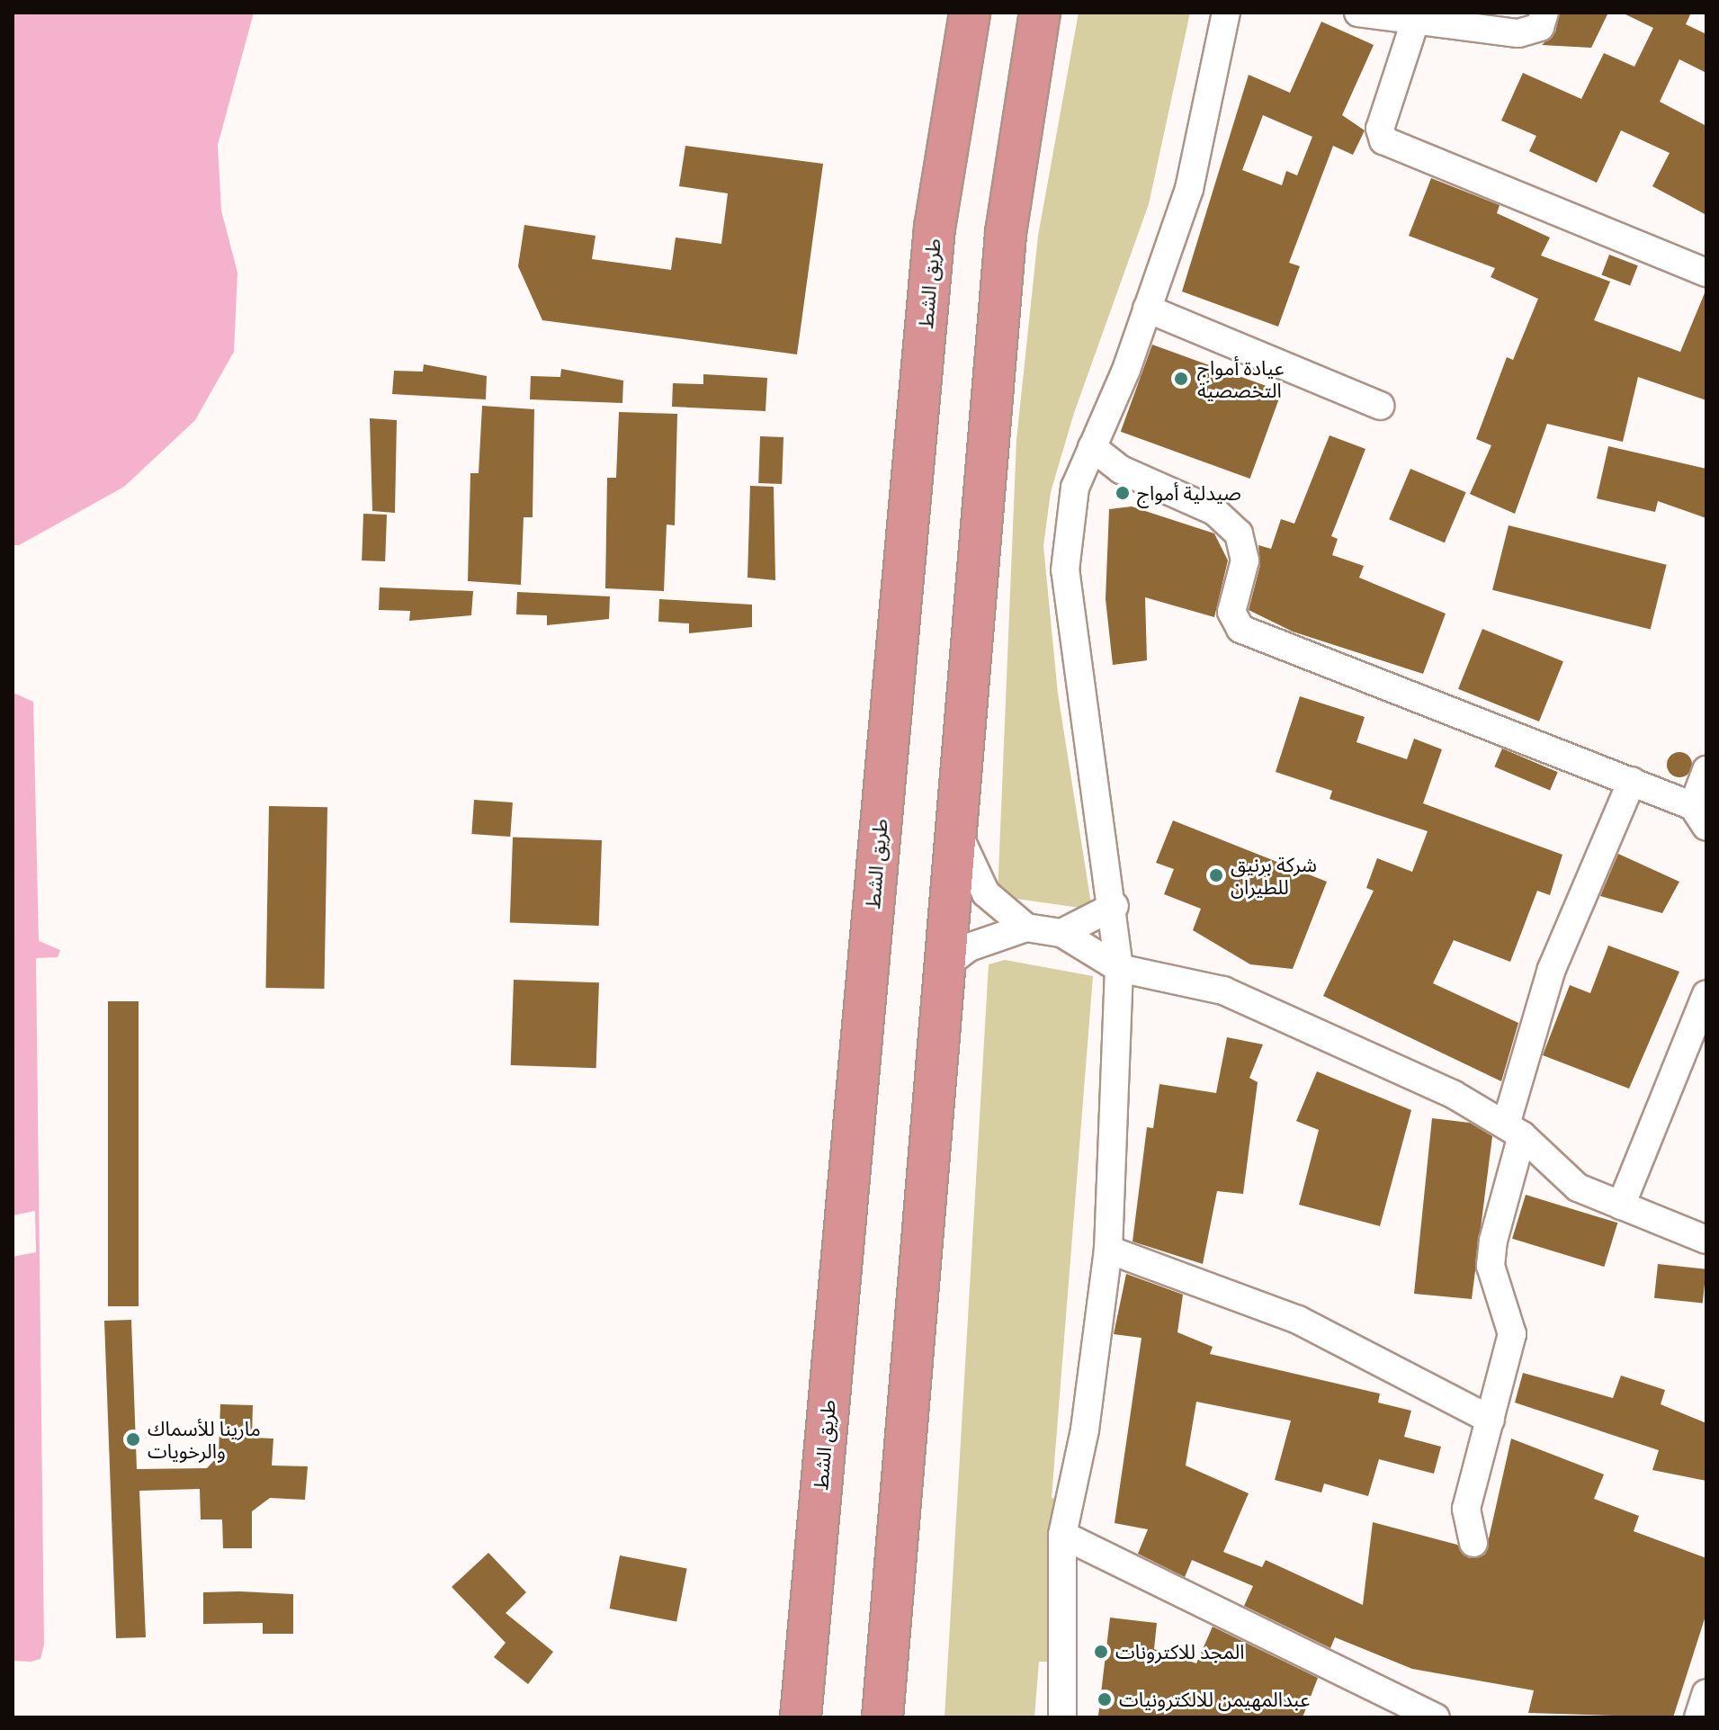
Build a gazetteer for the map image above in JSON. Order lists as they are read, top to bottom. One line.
{"streets":{"highway":["طريق الشط"]},"places":["عيادة أمواج التخصصية","صيدلية أمواج","شركة برنيق للطيران","مارينا للأسماك والرخويات","المجد للاكترونات","عبدالمهيمن للالكترونيات"]}
